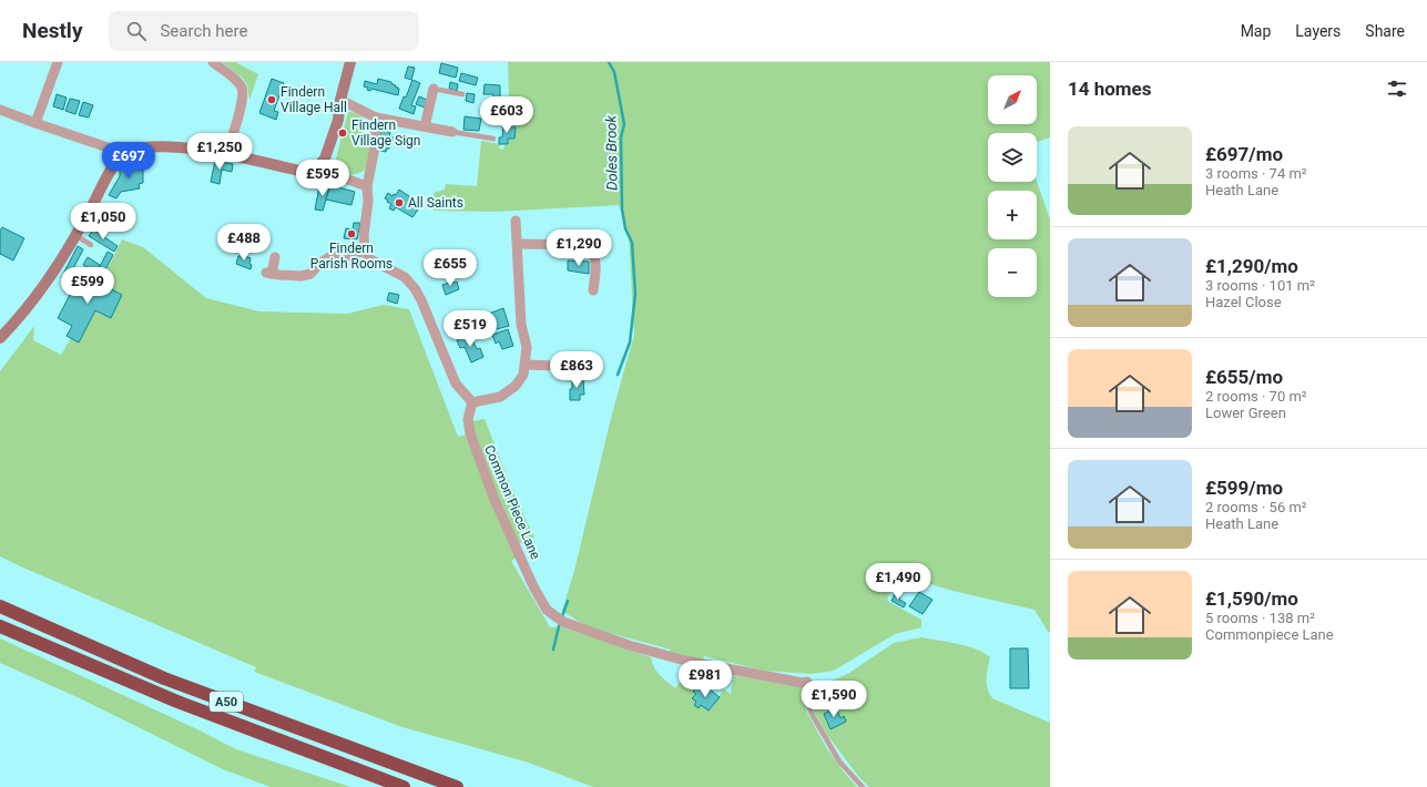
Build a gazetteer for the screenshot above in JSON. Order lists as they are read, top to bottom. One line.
{"streets":{"highway":["A50"],"street":["Common Piece Lane"]},"water":["Doles Brook"],"places":["Findern Village Hall","Findern Village Sign","All Saints","Findern Parish Rooms"],"north":"top right","page":{"header":"Nestly","search":"Search here","nav":["Map","Layers","Share"],"heading":"14 homes","map_buttons":["+","−"],"price":["£603","£1,250","£697","£595","£1,050","£488","£1,290","£655","£599","£519","£863","£1,490","£981","£1,590"],"list":[{"name":"£697/mo","note":"3 rooms · 74 m² · Heath Lane"},{"name":"£1,290/mo","note":"3 rooms · 101 m² · Hazel Close"},{"name":"£655/mo","note":"2 rooms · 70 m² · Lower Green"},{"name":"£599/mo","note":"2 rooms · 56 m² · Heath Lane"},{"name":"£1,590/mo","note":"5 rooms · 138 m² · Commonpiece Lane"}]}}
